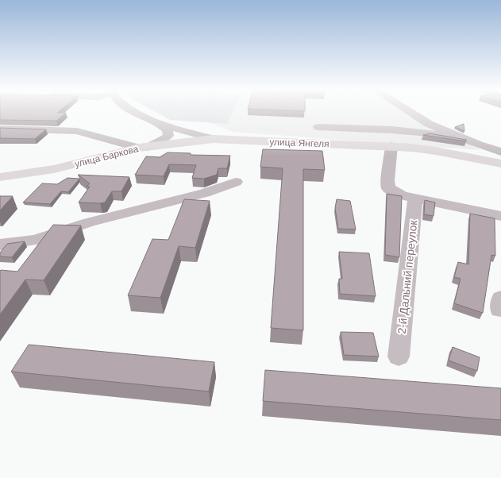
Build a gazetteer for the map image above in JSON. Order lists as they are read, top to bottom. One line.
{"streets":{"main road":["улица Янгеля","улица Баркова"],"street":["2-й Дальний переулок"]},"crossings":[["улица Янгеля","улица Баркова"]]}
